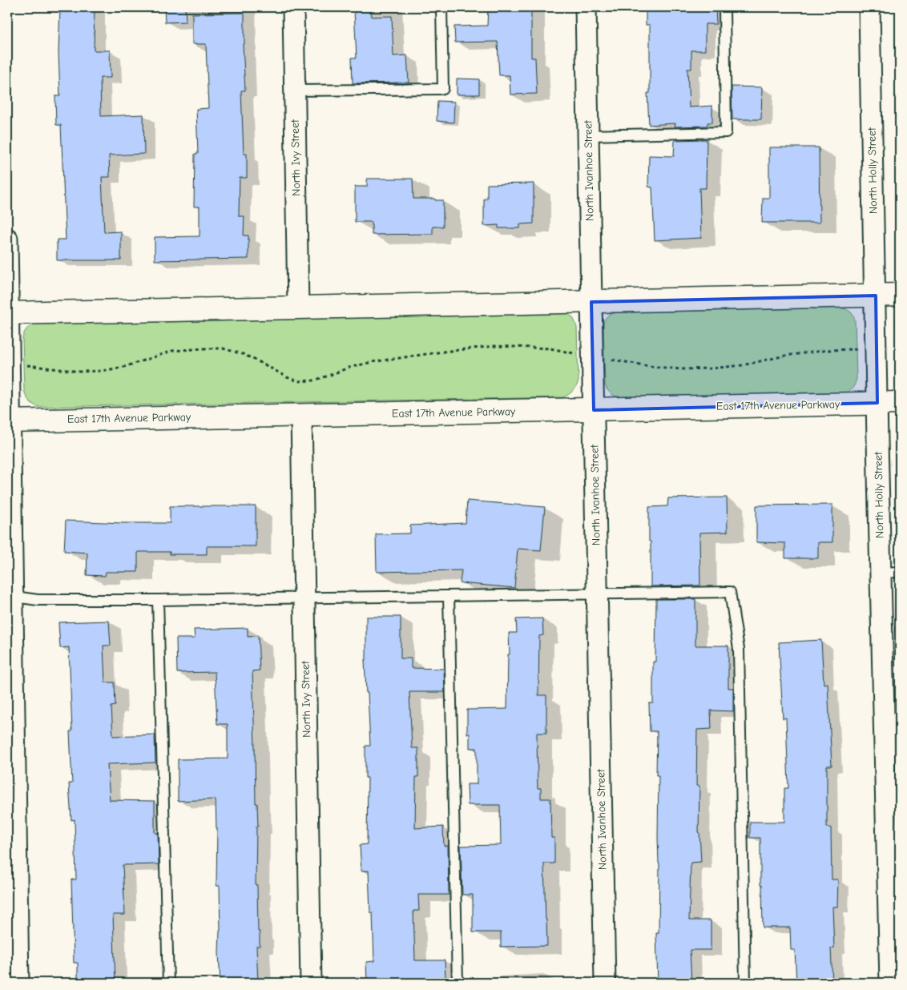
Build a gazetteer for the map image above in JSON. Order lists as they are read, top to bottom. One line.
{"streets":{"main road":["East 17th Avenue Parkway"],"street":["North Ivy Street","North Ivanhoe Street","North Holly Street"]},"crossings":[["North Ivy Street","East 17th Avenue Parkway"],["North Ivanhoe Street","East 17th Avenue Parkway"],["North Holly Street","East 17th Avenue Parkway"]]}
